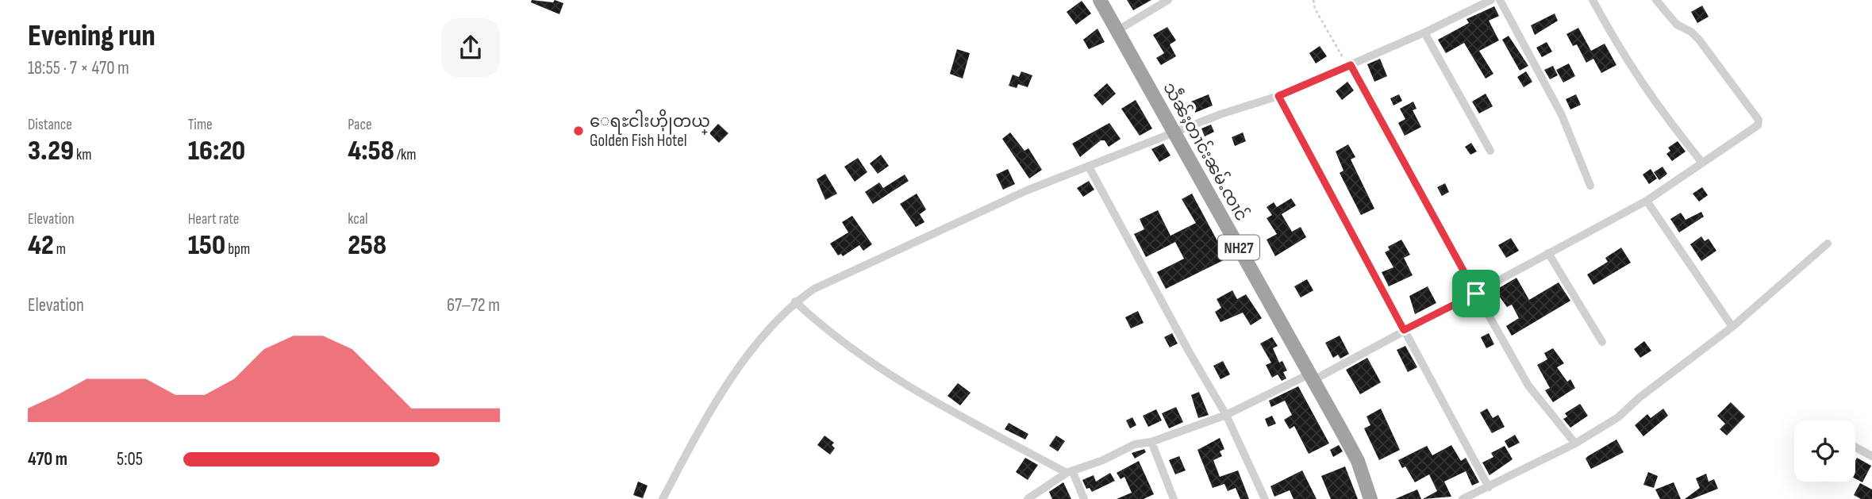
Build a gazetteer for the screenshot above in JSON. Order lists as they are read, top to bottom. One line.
{"streets":{"highway":["သဵၼ်ႈတၢင်းၼမ်ႉၸၢင်","NH27"]},"places":["ေရႊငါးဟိုုတယ္ Golden Fish Hotel"],"page":{"heading":["Evening run","18:55 · 7 × 470 m"],"stats":[["Distance","3.29 km"],["Time","16:20"],["Pace","4:58 /km"],["Elevation","42 m"],["Heart rate","150 bpm"],["kcal","258"]],"chart":["Elevation","67–72 m"],"list":[{"name":"470 m","note":"5:05"}]}}
